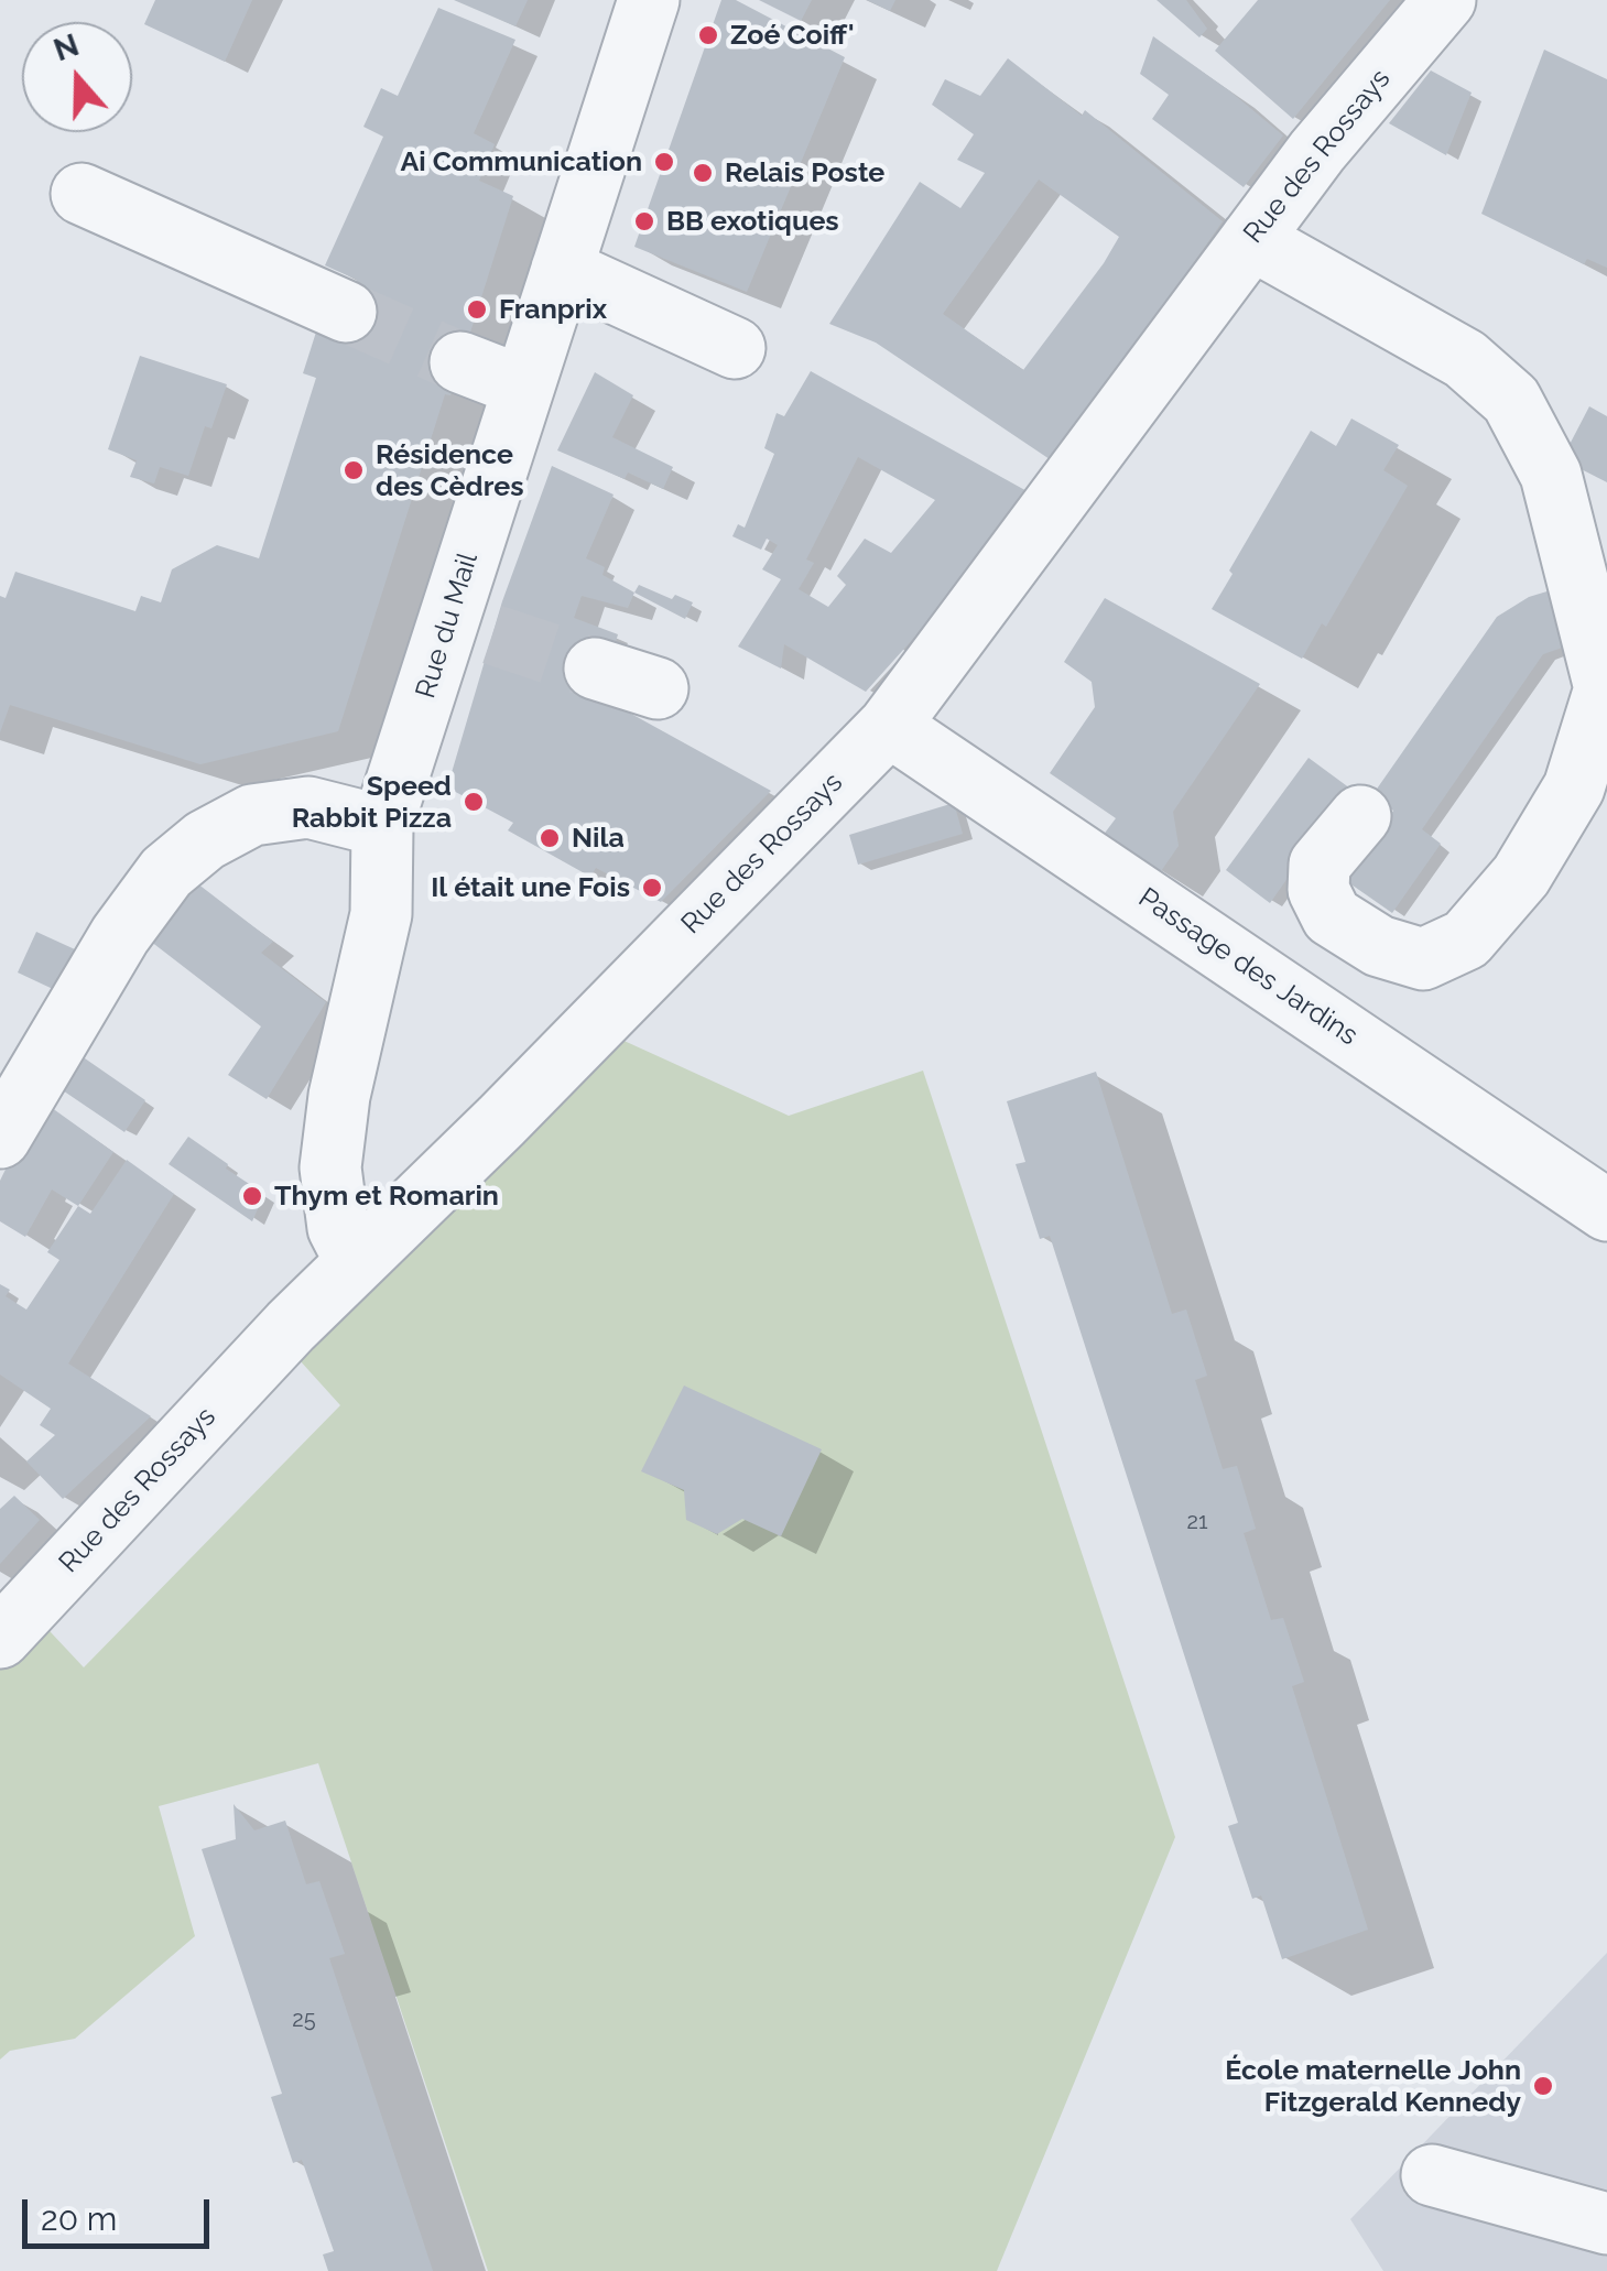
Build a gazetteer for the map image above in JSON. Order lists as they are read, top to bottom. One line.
{"streets":{"street":["Rue des Rossays","Rue du Mail","Passage des Jardins"]},"crossings":[["Rue des Rossays","Rue du Mail"],["Rue des Rossays","Passage des Jardins"]],"places":["Zoé Coiff'","Ai Communication","Relais Poste","BB exotiques","Franprix","Résidence des Cèdres","Speed Rabbit Pizza","Nila","Il était une Fois","Thym et Romarin","École maternelle John Fitzgerald Kennedy"],"house_numbers":["21","25"],"scale_bar":"20 m","north":"top"}
